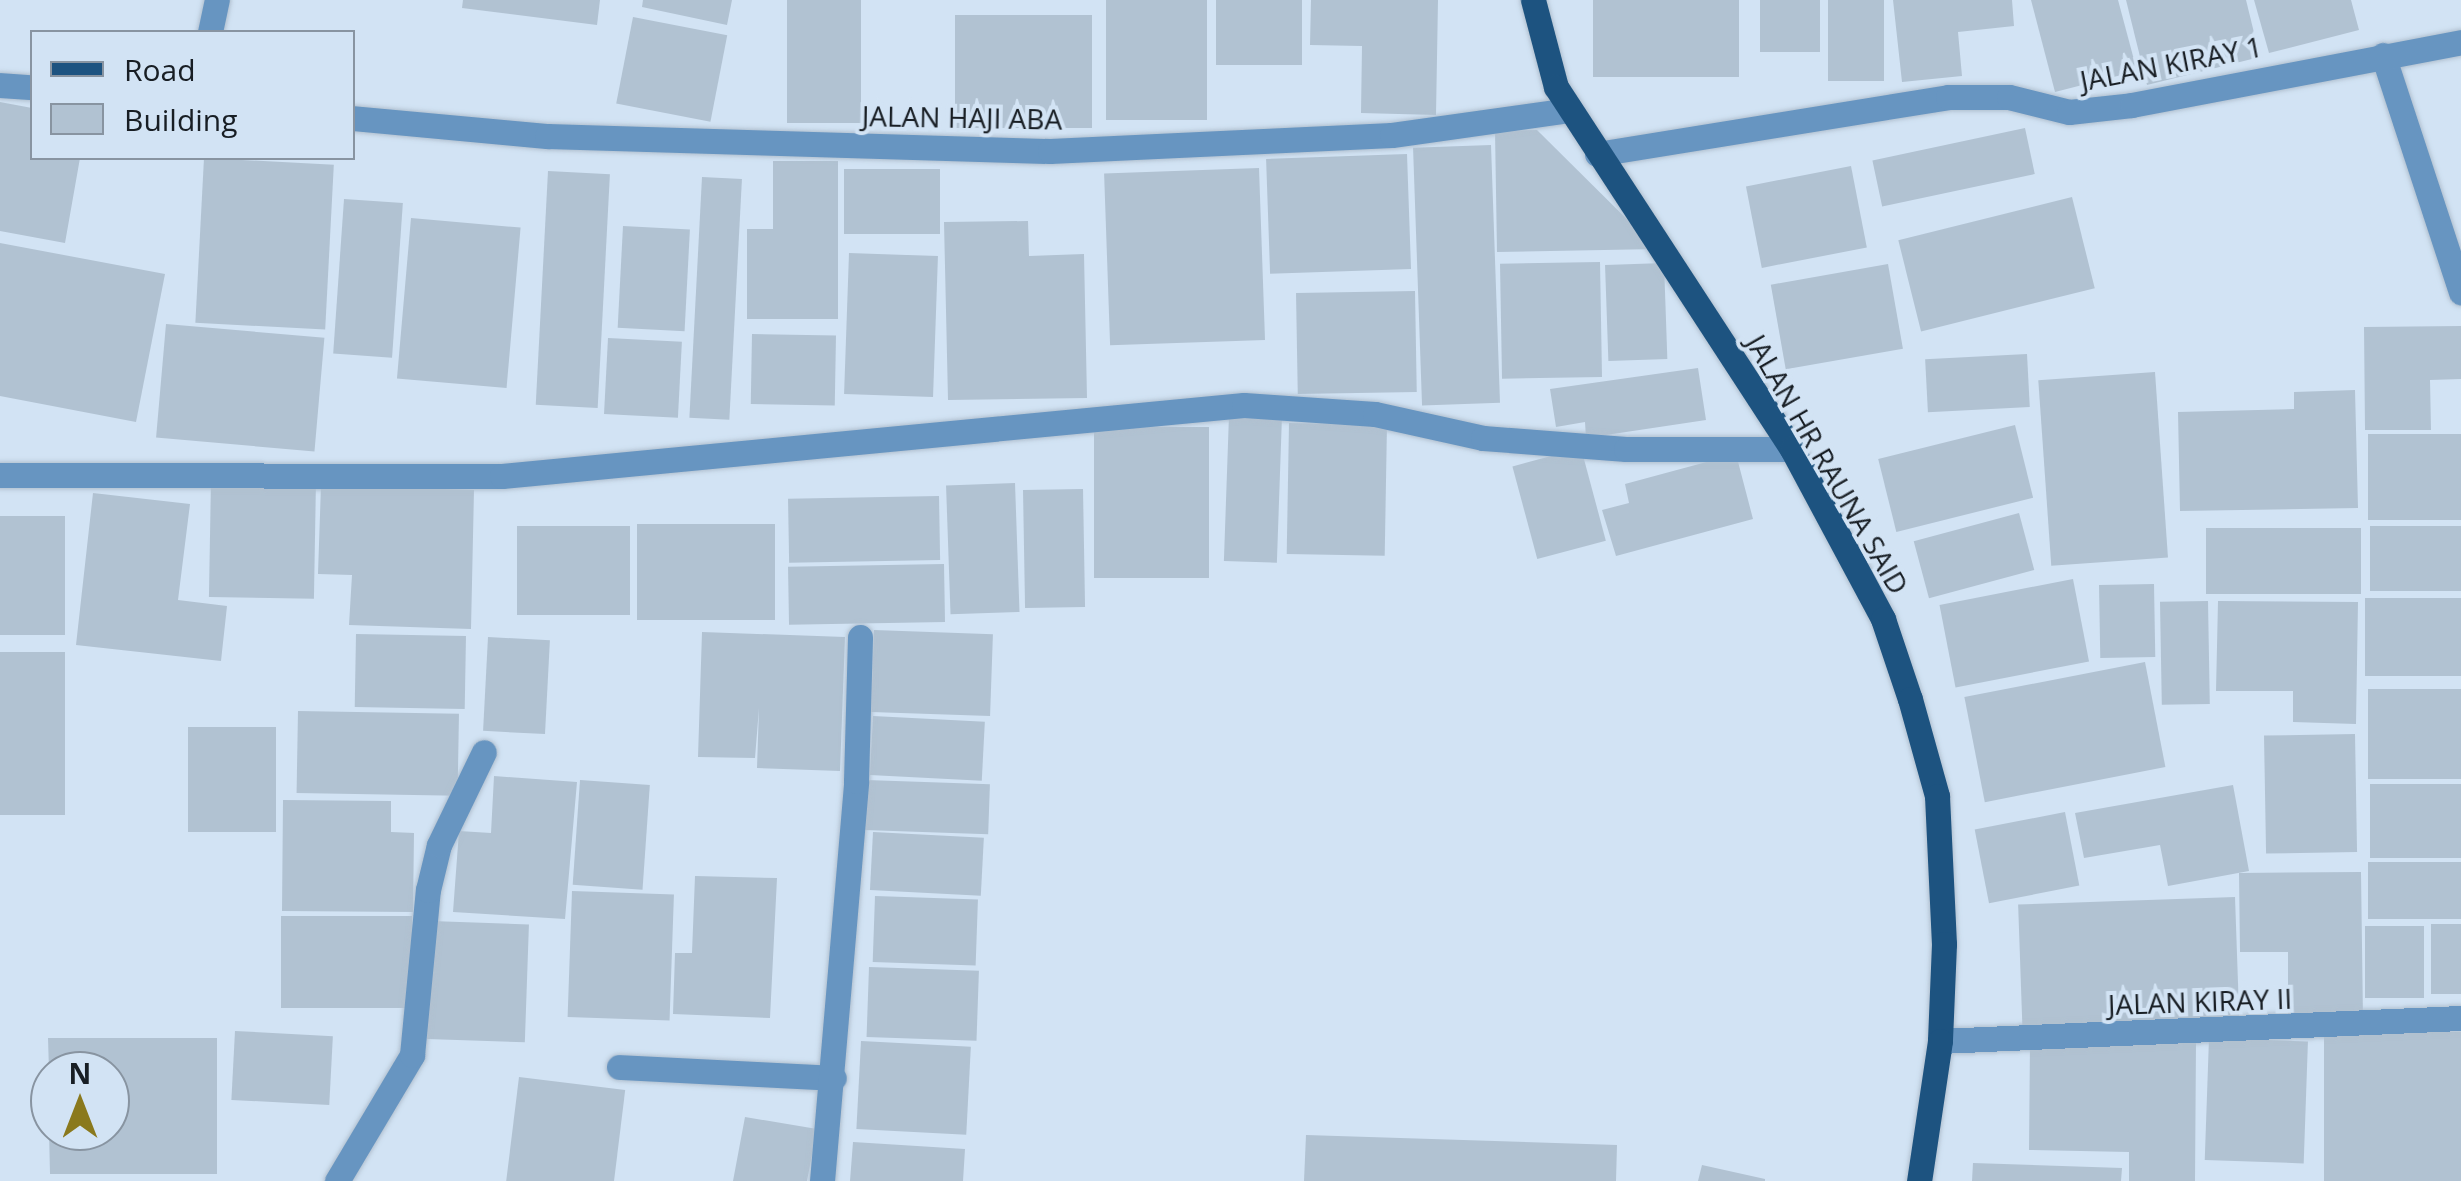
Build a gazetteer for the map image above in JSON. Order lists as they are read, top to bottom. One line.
{"streets":{"main road":["JALAN HR RAUNA SAID"],"street":["JALAN KIRAY 1","JALAN HAJI ABA","JALAN KIRAY II"]},"crossings":[["JALAN KIRAY 1","JALAN HR RAUNA SAID"],["JALAN HAJI ABA","JALAN HR RAUNA SAID"],["JALAN HR RAUNA SAID","JALAN KIRAY II"]],"legend":["Road","Building"],"north":"top"}
